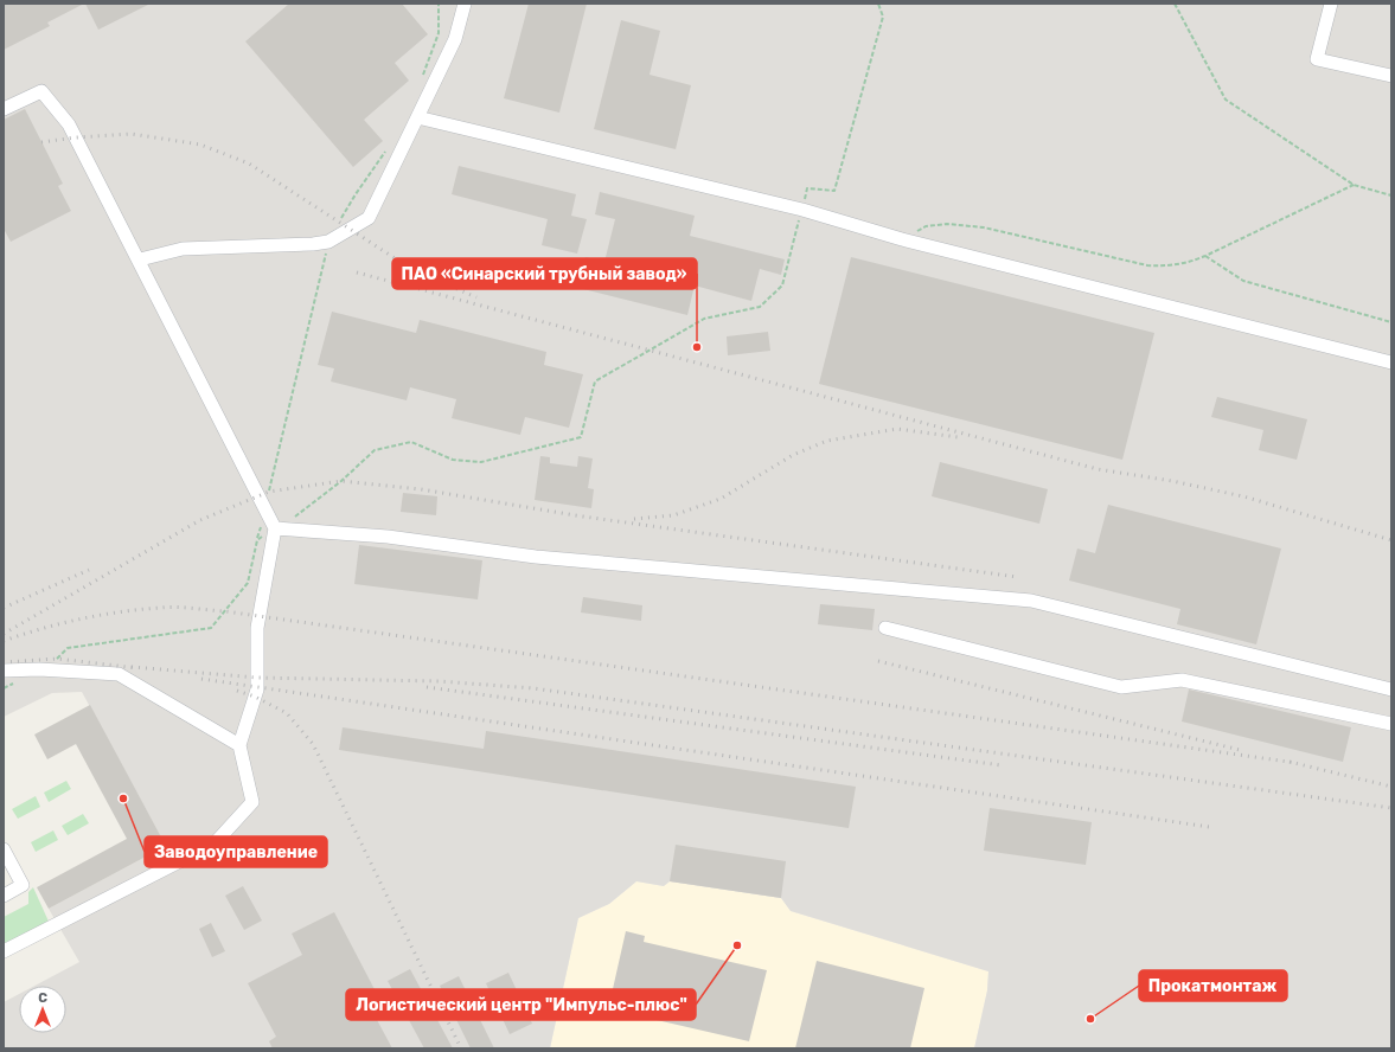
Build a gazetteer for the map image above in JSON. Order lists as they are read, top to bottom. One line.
{"places":["ПАО «Синарский трубный завод»","Заводоуправление","Логистический центр \"Импульс-плюс\"","Прокатмонтаж"],"north":"top"}
